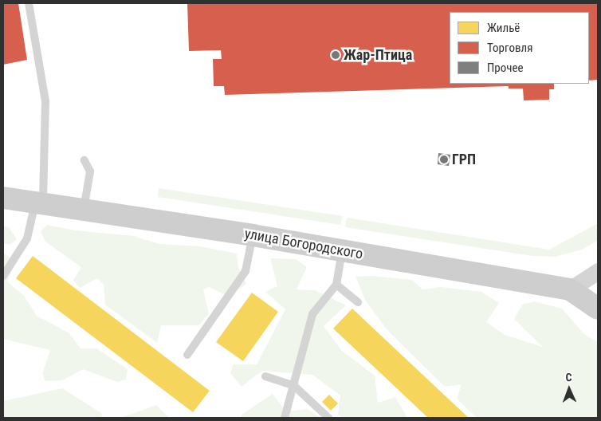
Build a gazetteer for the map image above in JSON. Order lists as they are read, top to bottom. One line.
{"streets":{"street":["улица Богородского"]},"places":["Жар-Птица","ГРП"],"legend":["Жильё","Торговля","Прочее"],"north":"top"}
